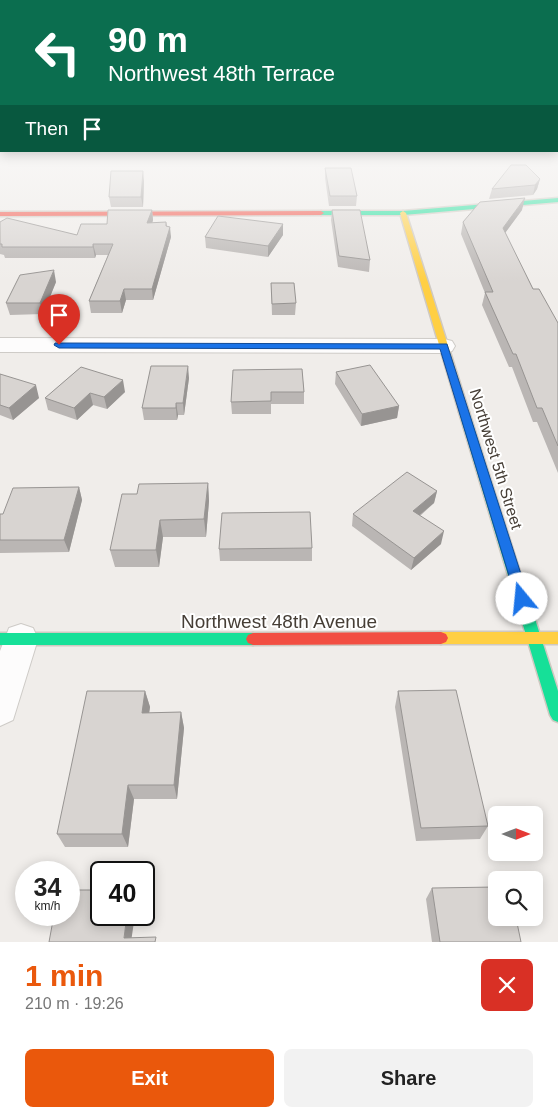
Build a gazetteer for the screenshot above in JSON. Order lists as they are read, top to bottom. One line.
{"streets":{"street":["Northwest 5th Street","Northwest 48th Avenue"]},"crossings":[["Northwest 5th Street","Northwest 48th Avenue"]],"north":"right","page":{"turn":["90 m","Northwest 48th Terrace"],"then":"Then","speed":"34 km/h","limit":"40","heading":["1 min","210 m · 19:26"],"buttons":["Exit","Share"]}}
